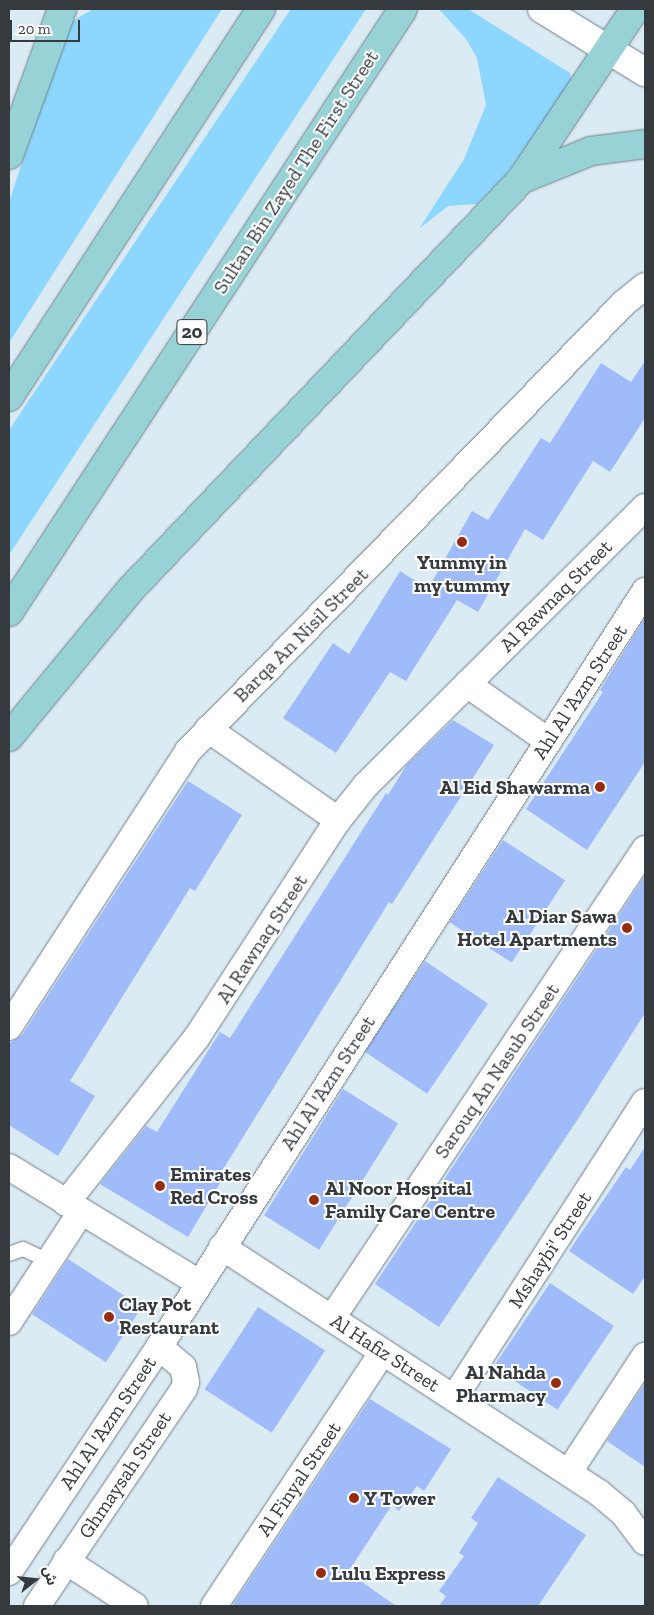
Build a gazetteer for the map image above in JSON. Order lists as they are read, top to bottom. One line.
{"streets":{"main road":["Sultan Bin Zayed The First Street","20"],"street":["Al Rawnaq Street","Barqa An Nisil Street","Ahl Al 'Azm Street","Sarouq An Nasub Street","Mshaybi' Street","Al Hafiz Street","Ghmaysah Street","Al Finyal Street"]},"crossings":[["Ahl Al 'Azm Street","Al Hafiz Street"],["Ahl Al 'Azm Street","Ghmaysah Street"],["Sarouq An Nasub Street","Al Hafiz Street"],["Mshaybi' Street","Al Hafiz Street"],["Al Hafiz Street","Al Finyal Street"]],"places":["Yummy in my tummy","Al Eid Shawarma","Al Diar Sawa Hotel Apartments","Emirates Red Cross","Al Noor Hospital Family Care Centre","Clay Pot Restaurant","Al Nahda Pharmacy","Y Tower","Lulu Express"],"scale_bar":"20 m","north":"right"}
